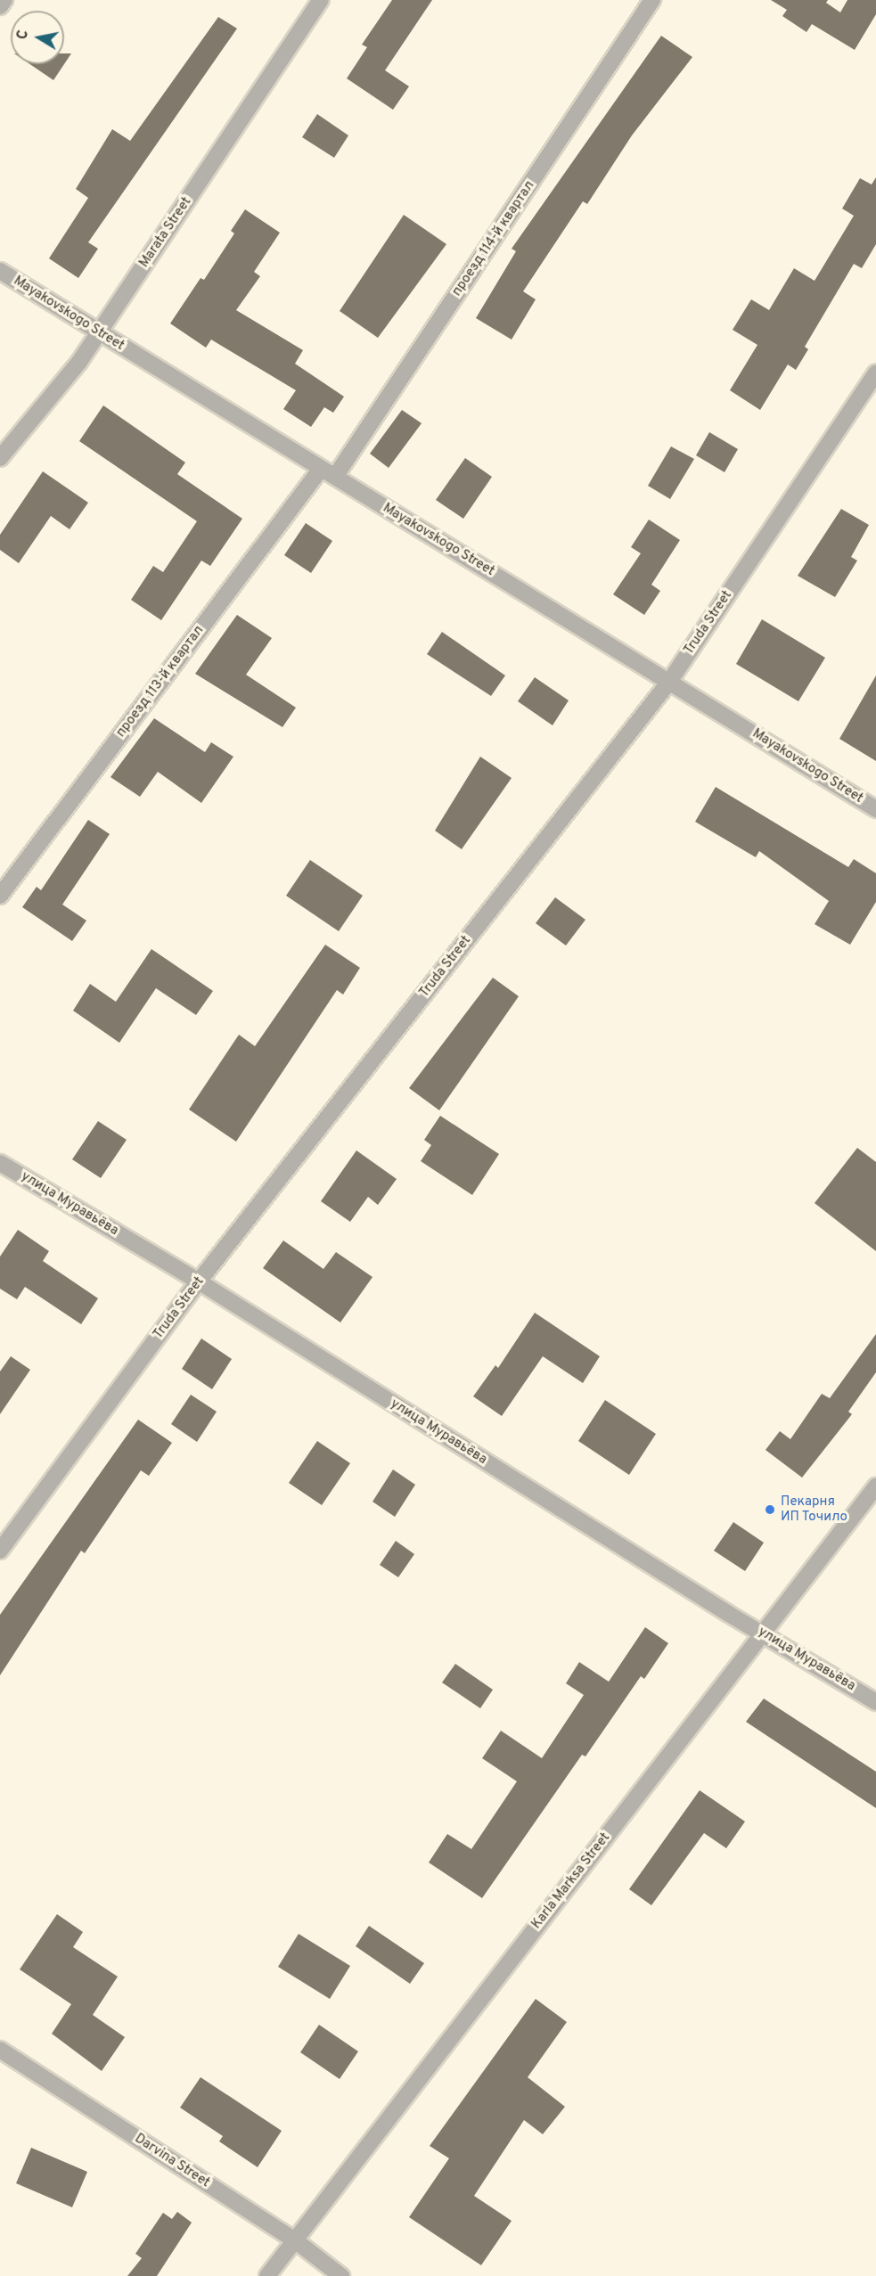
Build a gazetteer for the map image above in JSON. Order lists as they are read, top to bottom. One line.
{"streets":{"street":["Marata Street","проезд 114-й квартал","Mayakovskogo Street","Truda Street","проезд 113-й квартал","улица Муравьёва","Karla Marksa Street","Darvina Street"]},"crossings":[["Marata Street","Mayakovskogo Street"],["проезд 114-й квартал","Mayakovskogo Street"],["проезд 114-й квартал","проезд 113-й квартал"],["Mayakovskogo Street","Truda Street"],["Mayakovskogo Street","проезд 113-й квартал"],["Truda Street","улица Муравьёва"],["улица Муравьёва","Karla Marksa Street"],["Karla Marksa Street","Darvina Street"]],"places":["Пекарня ИП Точило"],"north":"left"}
